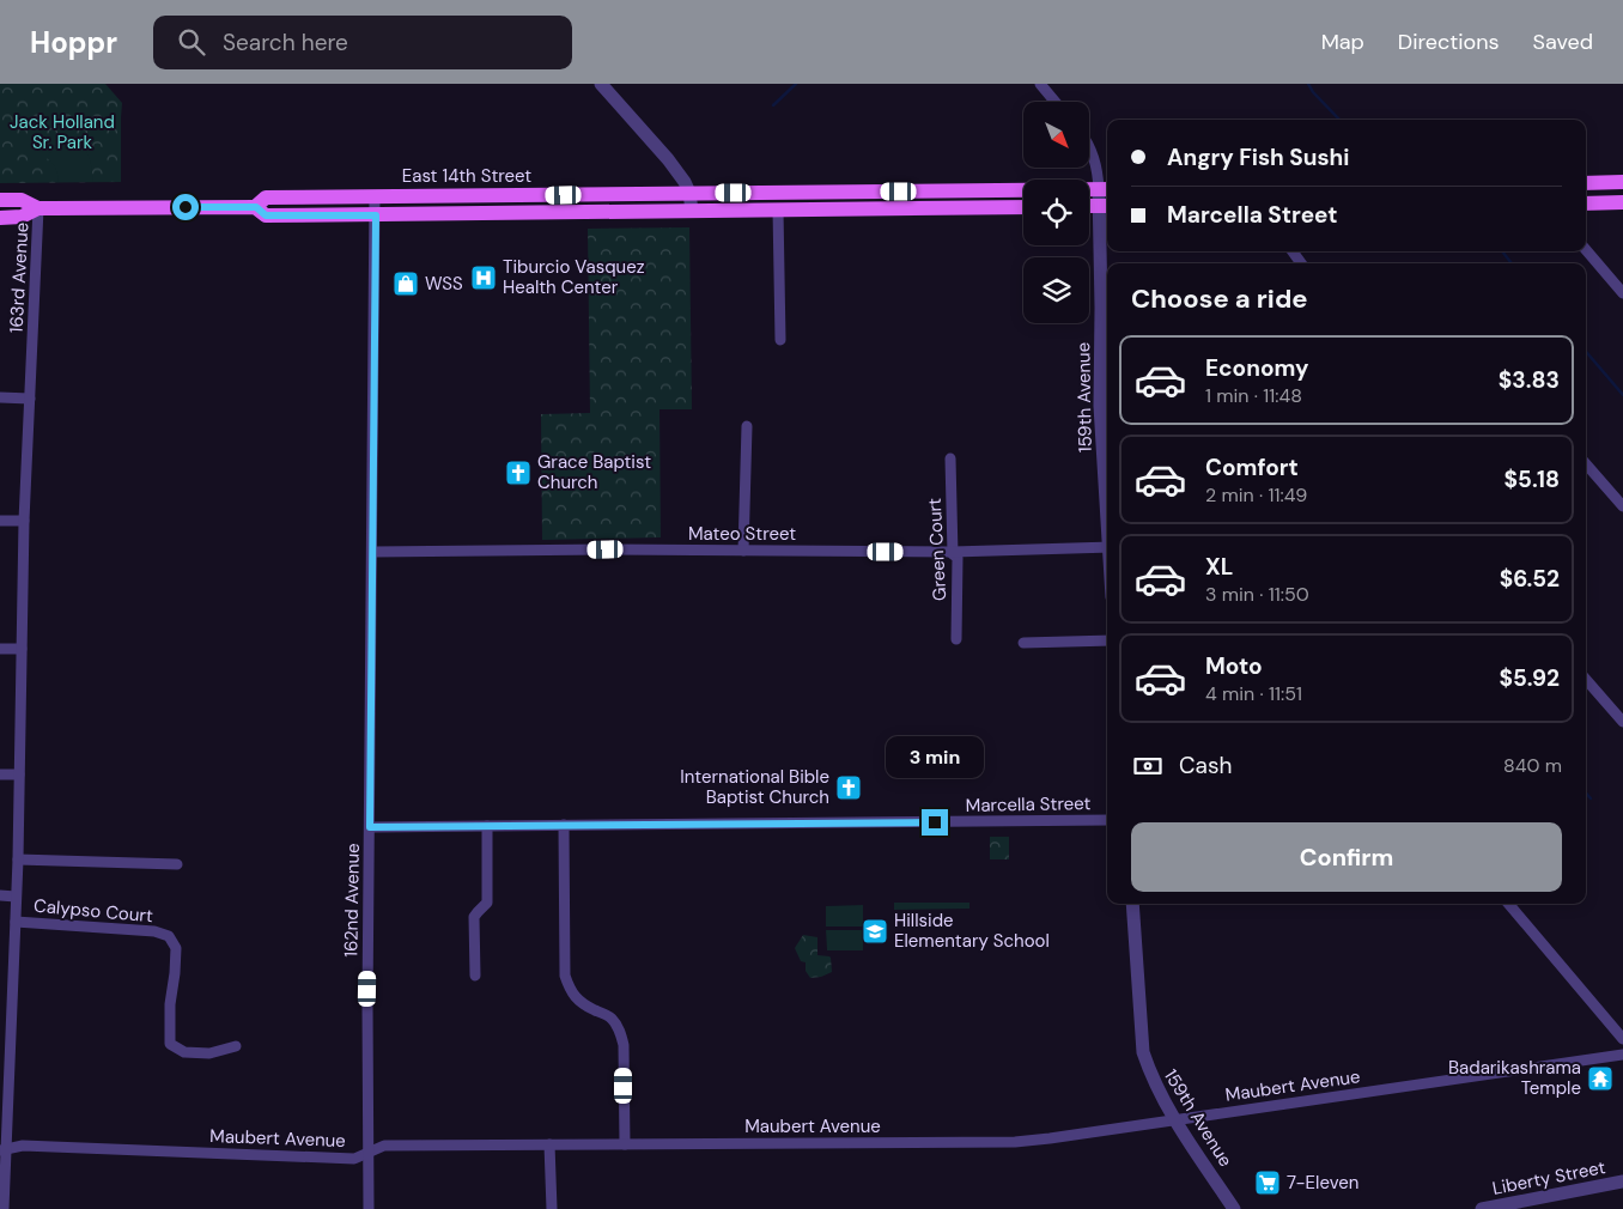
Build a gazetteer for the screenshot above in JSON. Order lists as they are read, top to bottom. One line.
{"streets":{"main road":["East 14th Street"],"street":["163rd Avenue","159th Avenue","Mateo Street","Green Court","Marcella Street","162nd Avenue","Calypso Court","Maubert Avenue","Liberty Street"]},"crossings":[["East 14th Street","163rd Avenue"],["East 14th Street","159th Avenue"],["East 14th Street","162nd Avenue"],["163rd Avenue","Calypso Court"],["163rd Avenue","Maubert Avenue"],["159th Avenue","Maubert Avenue"],["Mateo Street","Green Court"],["Mateo Street","162nd Avenue"],["Marcella Street","162nd Avenue"],["162nd Avenue","Maubert Avenue"]],"parks":["Jack Holland Sr. Park"],"places":{"hospital":["Tiburcio Vasquez Health Center"],"shop":["WSS"],"church":["Grace Baptist Church","International Bible Baptist Church"],"school or university":["Hillside Elementary School"],"temple":["Badarikashrama Temple"],"supermarket":["7-Eleven"]},"north":"bottom right","page":{"header":"Hoppr","search":"Search here","nav":["Map","Directions","Saved"],"banner":["Angry Fish Sushi","Marcella Street"],"heading":"Choose a ride","list":[{"name":"Economy","note":"1 min · 11:48","value":"$3.83"},{"name":"Comfort","note":"2 min · 11:49","value":"$5.18"},{"name":"XL","note":"3 min · 11:50","value":"$6.52"},{"name":"Moto","note":"4 min · 11:51","value":"$5.92"}],"pay":["Cash","840 m"],"bubble":"3 min","buttons":"Confirm"}}
